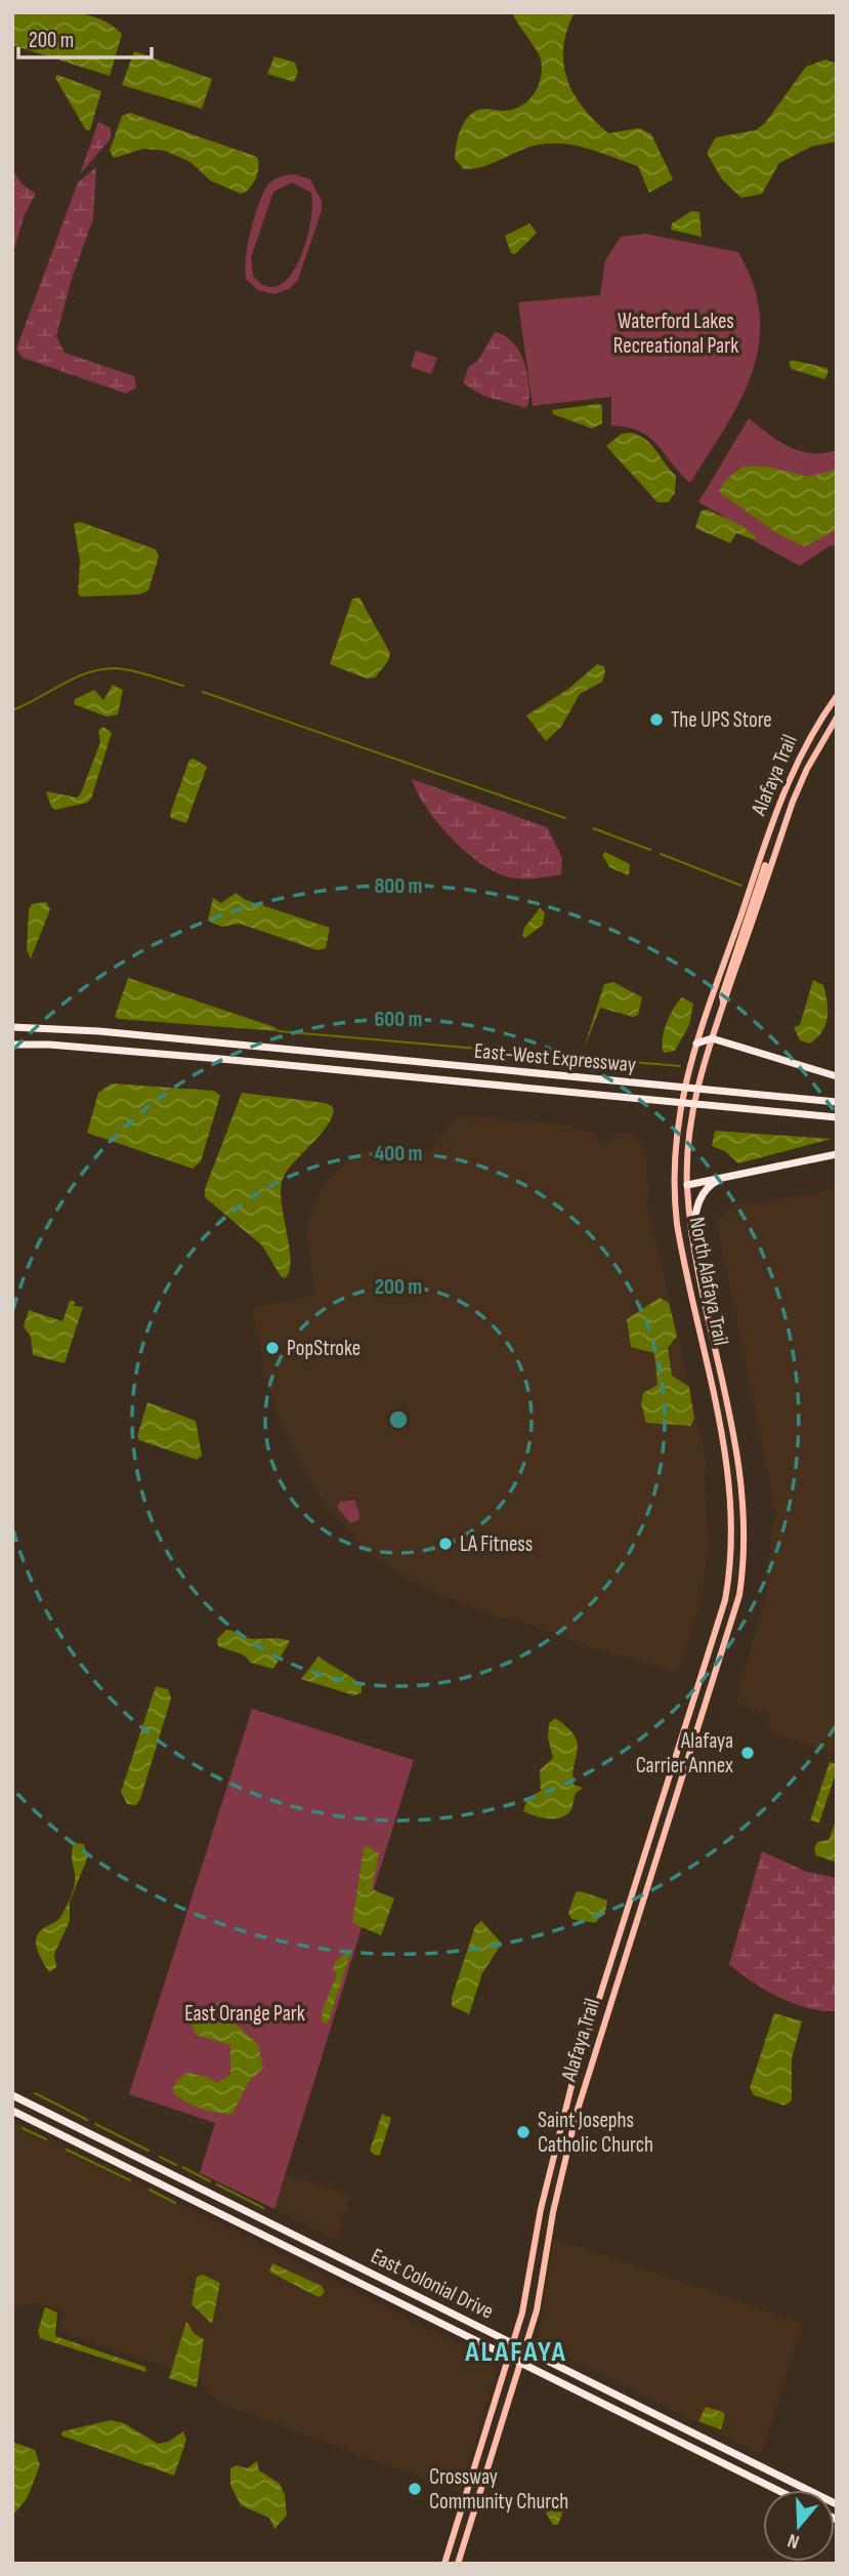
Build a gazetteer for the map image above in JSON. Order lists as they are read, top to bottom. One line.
{"streets":{"highway":["East-West Expressway","East Colonial Drive"],"main road":["Alafaya Trail","North Alafaya Trail"]},"crossings":[["Alafaya Trail","North Alafaya Trail"],["Alafaya Trail","East Colonial Drive"]],"districts":["ALAFAYA"],"parks":["Waterford Lakes Recreational Park","East Orange Park"],"places":["The UPS Store","PopStroke","LA Fitness","Alafaya Carrier Annex","Saint Josephs Catholic Church","Crossway Community Church"],"scale_bar":"200 m","north":"bottom","rings":["800 m","600 m","400 m","200 m"]}
